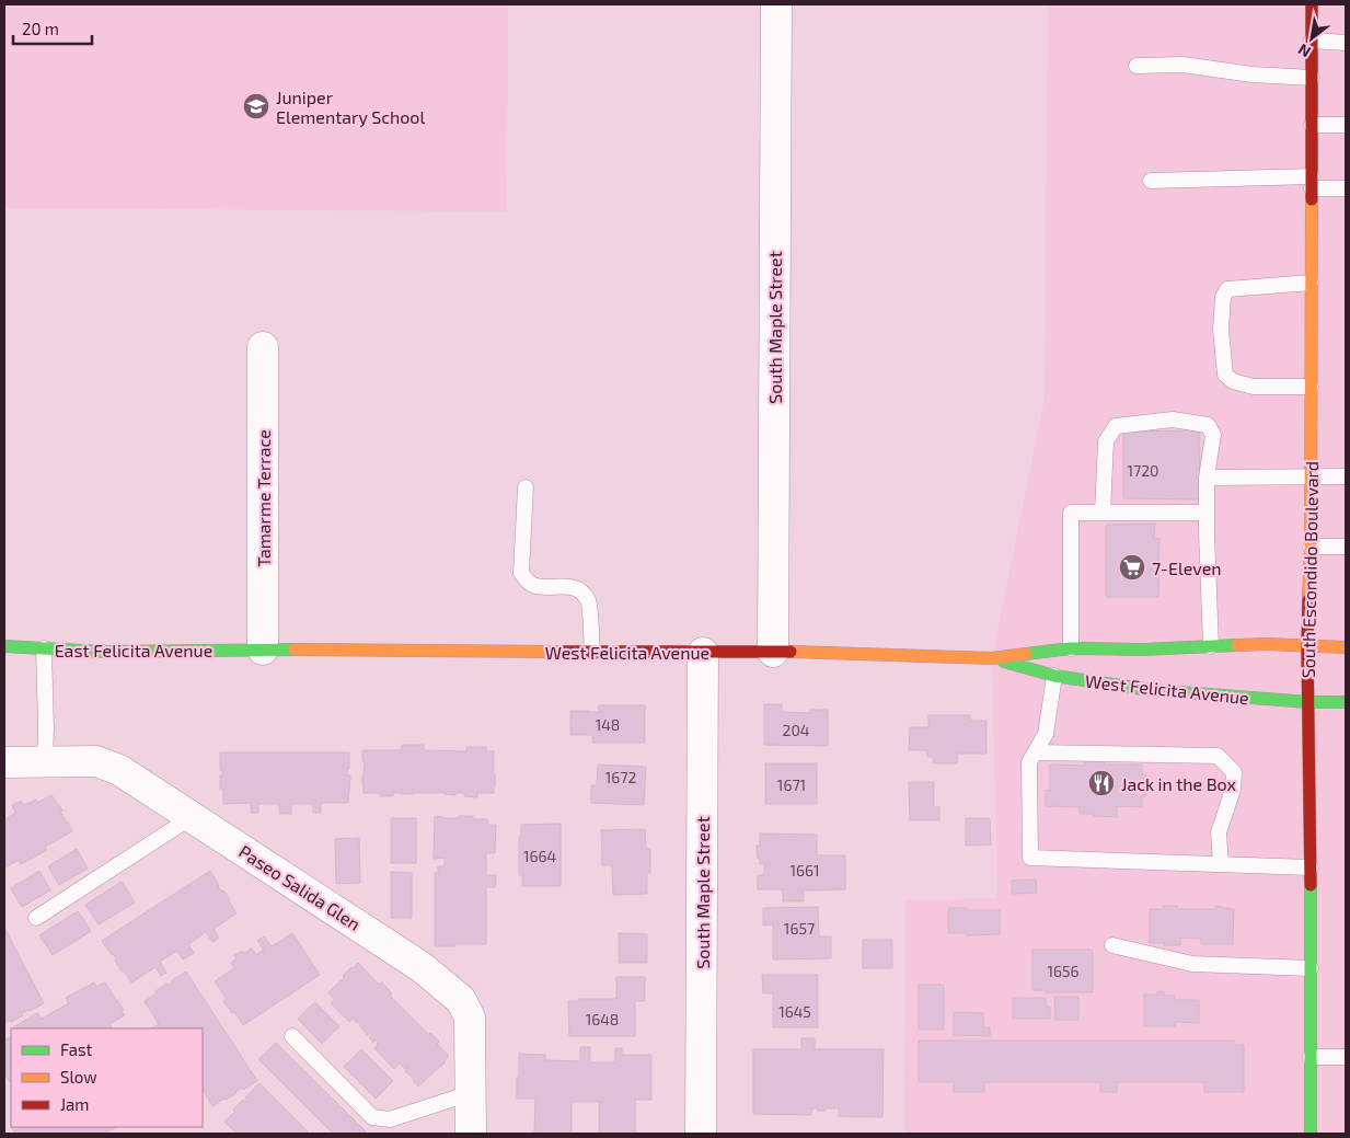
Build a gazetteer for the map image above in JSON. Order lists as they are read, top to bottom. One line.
{"streets":{"main road":["South Escondido Boulevard","East Felicita Avenue","West Felicita Avenue"],"street":["South Maple Street","Tamarme Terrace","Paseo Salida Glen"]},"crossings":[["South Maple Street","West Felicita Avenue"],["Tamarme Terrace","East Felicita Avenue"],["Tamarme Terrace","West Felicita Avenue"],["South Escondido Boulevard","West Felicita Avenue"],["East Felicita Avenue","West Felicita Avenue"]],"places":{"school or university":["Juniper Elementary School"],"supermarket":["7-Eleven"],"restaurant":["Jack in the Box"]},"house_numbers":["1720","148","204","1672","1671","1664","1661","1657","1656","1645","1648"],"legend":["Fast","Slow","Jam"],"scale_bar":"20 m","north":"bottom left"}
